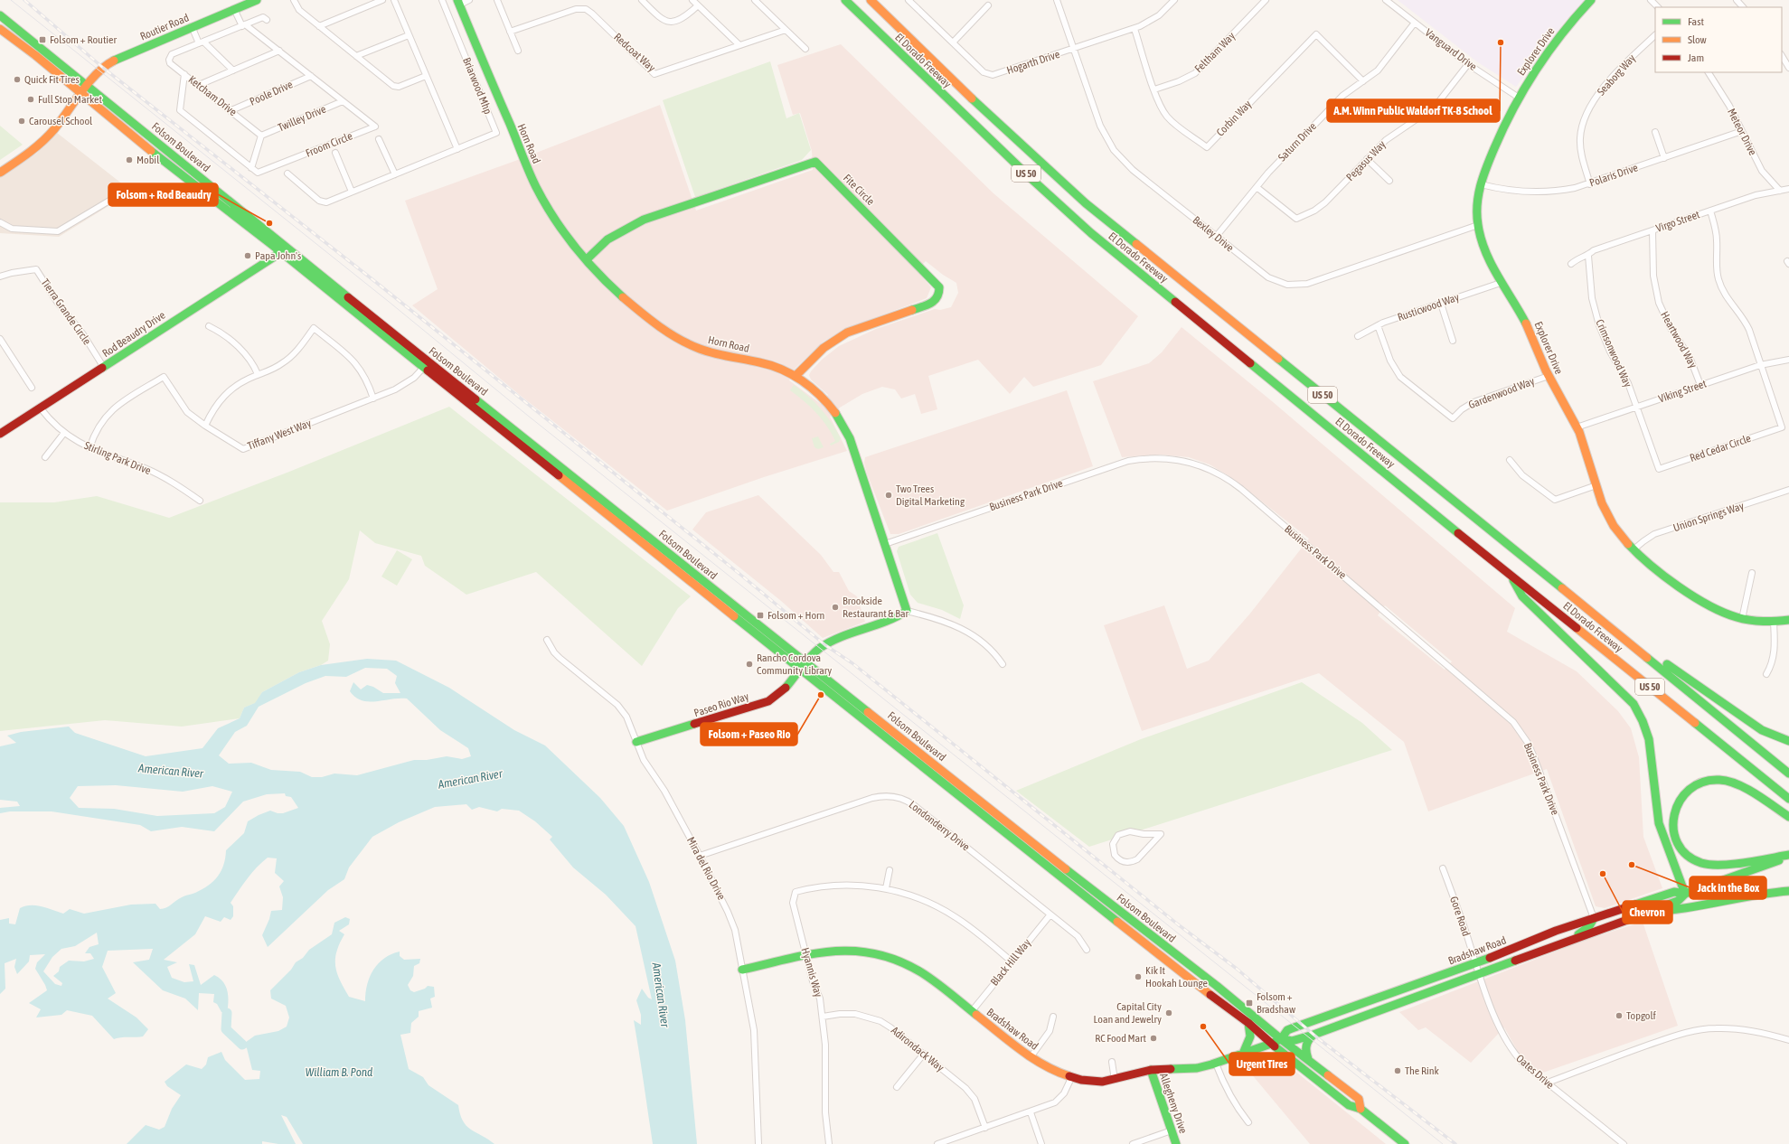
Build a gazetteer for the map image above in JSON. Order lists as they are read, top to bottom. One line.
{"streets":{"main road":["Routier Road","Explorer Drive","El Dorado Freeway","Horn Road","Folsom Boulevard","US 50","Fite Circle","Rod Beaudry Drive","Paseo Rio Way","Bradshaw Road","Allegheny Drive"],"street":["Vanguard Drive","Redcoat Way","Feltham Way","Hogarth Drive","Seaborg Way","Briarwood Mhp","Poole Drive","Ketcham Drive","Twilley Drive","Corbin Way","Meteor Drive","Saturn Drive","Froom Circle","Pegasus Way","Polaris Drive","Virgo Street","Bexley Drive","Rusticwood Way","Tierra Grande Circle","Heartwood Way","Crimsonwood Way","Viking Street","Gardenwood Way","Tiffany West Way","Red Cedar Circle","Stirling Park Drive","Business Park Drive","Union Springs Way","Londonderry Drive","Mira del Rio Drive","Gore Road","Black Hill Way","Hyannis Way","Adirondack Way","Oates Drive"]},"crossings":[["Routier Road","Folsom Boulevard"],["Vanguard Drive","Explorer Drive"],["Vanguard Drive","Saturn Drive"],["Vanguard Drive","Pegasus Way"],["Explorer Drive","Polaris Drive"],["Explorer Drive","Bexley Drive"],["Explorer Drive","Rusticwood Way"],["Explorer Drive","Viking Street"],["Explorer Drive","Gardenwood Way"],["Explorer Drive","Union Springs Way"],["Feltham Way","Corbin Way"],["Hogarth Drive","Corbin Way"],["Hogarth Drive","Bexley Drive"],["Seaborg Way","Polaris Drive"],["Poole Drive","Ketcham Drive"],["Poole Drive","Froom Circle"],["Ketcham Drive","Twilley Drive"],["Twilley Drive","Froom Circle"],["Corbin Way","Saturn Drive"],["Meteor Drive","Polaris Drive"],["Meteor Drive","Virgo Street"],["Saturn Drive","Pegasus Way"],["Saturn Drive","Bexley Drive"],["Horn Road","Fite Circle"],["Horn Road","Business Park Drive"],["Folsom Boulevard","Rod Beaudry Drive"],["Folsom Boulevard","Tiffany West Way"],["Folsom Boulevard","Paseo Rio Way"],["Folsom Boulevard","Bradshaw Road"],["Virgo Street","Heartwood Way"],["Virgo Street","Crimsonwood Way"],["Rusticwood Way","Gardenwood Way"],["Tierra Grande Circle","Rod Beaudry Drive"],["Rod Beaudry Drive","Stirling Park Drive"],["Heartwood Way","Viking Street"],["Crimsonwood Way","Viking Street"],["Crimsonwood Way","Red Cedar Circle"],["Viking Street","Red Cedar Circle"],["Tiffany West Way","Stirling Park Drive"],["Business Park Drive","Bradshaw Road"],["Paseo Rio Way","Mira del Rio Drive"],["Londonderry Drive","Mira del Rio Drive"],["Londonderry Drive","Black Hill Way"],["Mira del Rio Drive","Bradshaw Road"],["Gore Road","Bradshaw Road"],["Gore Road","Oates Drive"],["Bradshaw Road","Black Hill Way"],["Bradshaw Road","Hyannis Way"],["Bradshaw Road","Oates Drive"],["Bradshaw Road","Allegheny Drive"],["Black Hill Way","Hyannis Way"],["Hyannis Way","Adirondack Way"]],"water":["American River","William B. Pond"],"places":{"transit":["Folsom + Routier","Folsom + Horn","Folsom + Bradshaw"],"other":["A.M. Winn Public Waldorf TK-8 School","Quick Fit Tires","Full Stop Market","Carousel School","Mobil","Folsom + Rod Beaudry","Papa John's","Two Trees Digital Marketing","Brookside Restaurant & Bar","Rancho Cordova Community Library","Folsom + Paseo Rio","Jack in the Box","Chevron","Kik It Hookah Lounge","Capital City Loan and Jewelry","Topgolf","Urgent Tires","RC Food Mart","The Rink"]},"legend":["Fast","Slow","Jam"]}
